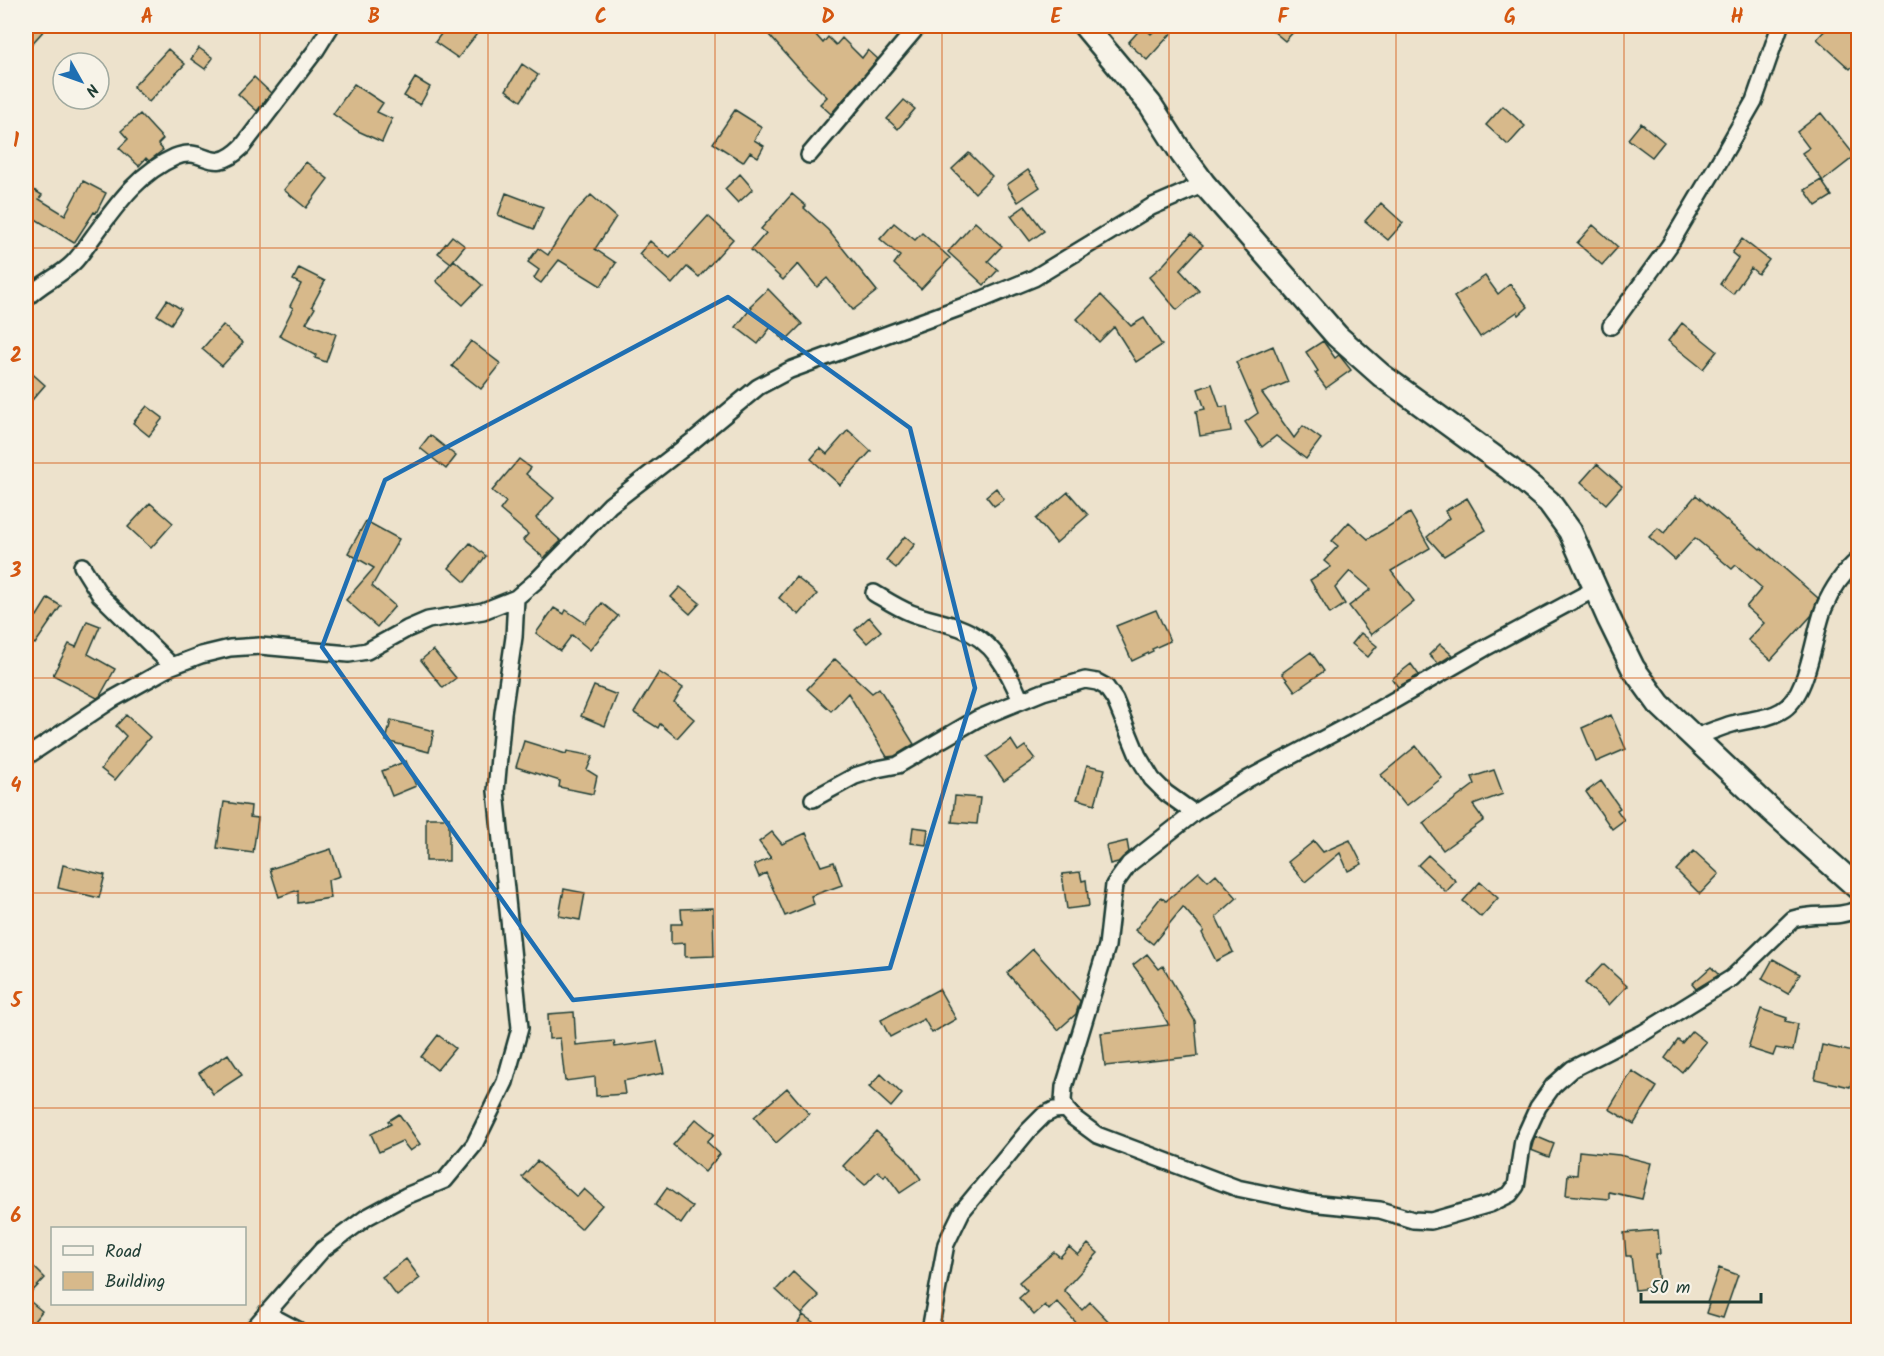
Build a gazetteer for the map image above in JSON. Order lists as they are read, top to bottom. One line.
{"legend":["Road","Building"],"scale_bar":"50 m","north":"bottom right","grid":{"columns":["A","B","C","D","E","F","G","H"],"rows":["1","2","3","4","5","6"]}}
